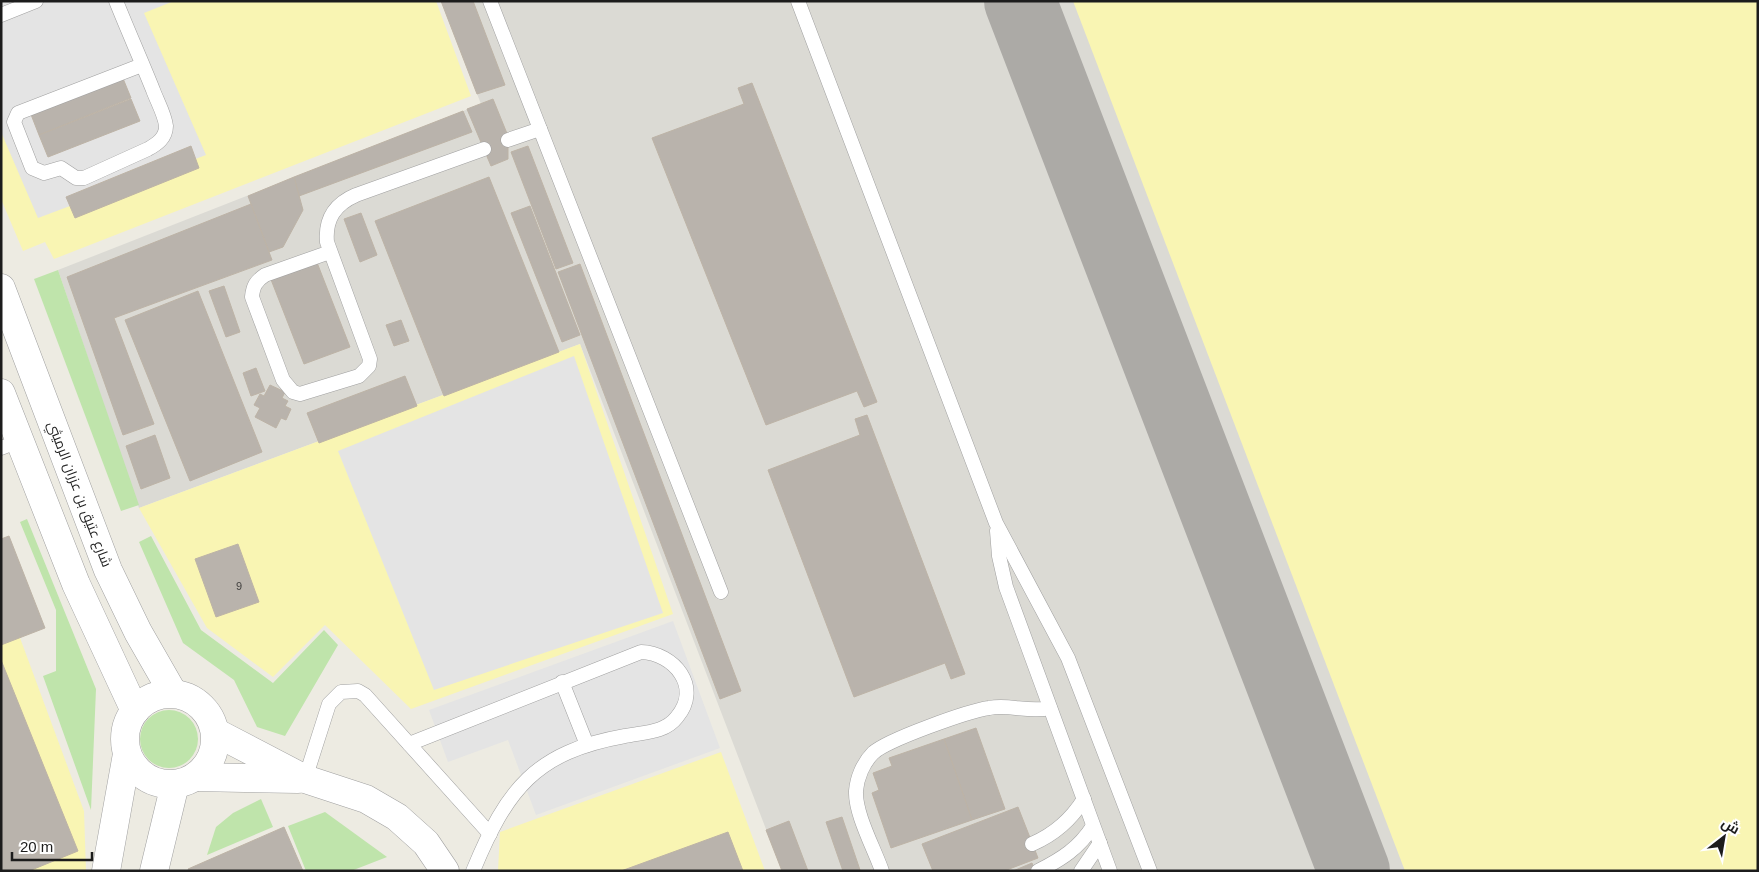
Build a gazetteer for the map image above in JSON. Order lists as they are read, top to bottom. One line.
{"streets":{"street":["شارع عتيق بن عزران الرميثي"]},"house_numbers":["9"],"scale_bar":"20 m","north":"top right"}
